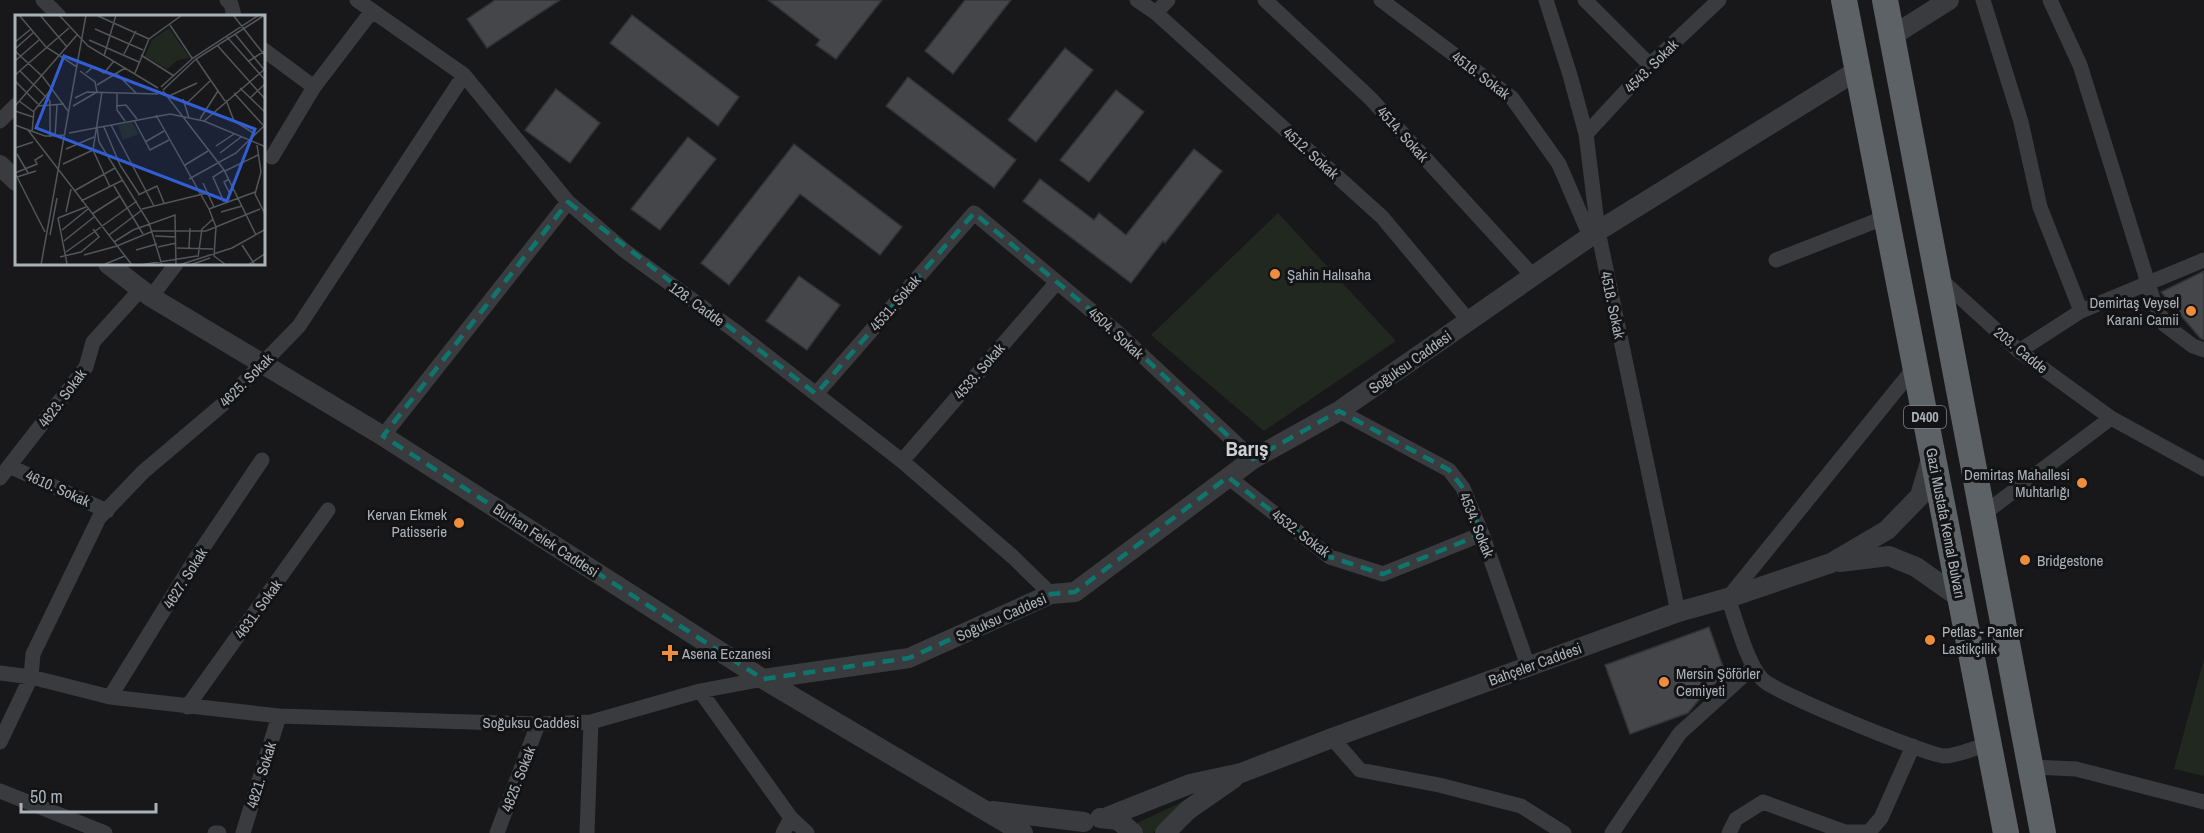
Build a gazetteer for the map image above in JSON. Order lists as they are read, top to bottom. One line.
{"streets":{"highway":["D400","Gazi Mustafa Kemal Bulvarı"],"street":["4543. Sokak","4516. Sokak","4514. Sokak","4512. Sokak","4531. Sokak","128. Cadde","4518. Sokak","4504. Sokak","203. Cadde","Soğuksu Caddesi","4533. Sokak","4625. Sokak","4623. Sokak","4610. Sokak","4534. Sokak","4532. Sokak","Burhan Felek Caddesi","4627. Sokak","4631. Sokak","Bahçeler Caddesi","4821. Sokak","4825. Sokak"]},"crossings":[["4543. Sokak","4518. Sokak"],["4516. Sokak","4518. Sokak"],["4516. Sokak","Soğuksu Caddesi"],["4514. Sokak","Soğuksu Caddesi"],["4512. Sokak","Soğuksu Caddesi"],["4531. Sokak","128. Cadde"],["4531. Sokak","4504. Sokak"],["128. Cadde","Soğuksu Caddesi"],["128. Cadde","4533. Sokak"],["128. Cadde","4625. Sokak"],["4518. Sokak","Soğuksu Caddesi"],["4518. Sokak","Bahçeler Caddesi"],["4504. Sokak","Soğuksu Caddesi"],["4504. Sokak","4533. Sokak"],["203. Cadde","D400"],["Soğuksu Caddesi","4625. Sokak"],["Soğuksu Caddesi","Gazi Mustafa Kemal Bulvarı"],["Soğuksu Caddesi","4534. Sokak"],["Soğuksu Caddesi","4532. Sokak"],["Soğuksu Caddesi","Burhan Felek Caddesi"],["Soğuksu Caddesi","4627. Sokak"],["Soğuksu Caddesi","4631. Sokak"],["Soğuksu Caddesi","4821. Sokak"],["Soğuksu Caddesi","4825. Sokak"],["4625. Sokak","4610. Sokak"],["4625. Sokak","Burhan Felek Caddesi"],["4623. Sokak","4610. Sokak"],["4623. Sokak","Burhan Felek Caddesi"],["4534. Sokak","4532. Sokak"],["4534. Sokak","Bahçeler Caddesi"]],"districts":["Barış"],"places":{"other":["Şahin Halısaha","Demirtaş Veysel Karani Camii","Demirtaş Mahallesi Muhtarlığı","Kervan Ekmek Patisserie","Bridgestone","Petlas - Panter Lastikçilik","Mersin Şöförler Cemiyeti"],"health":["Asena Eczanesi"]},"scale_bar":"50 m"}
